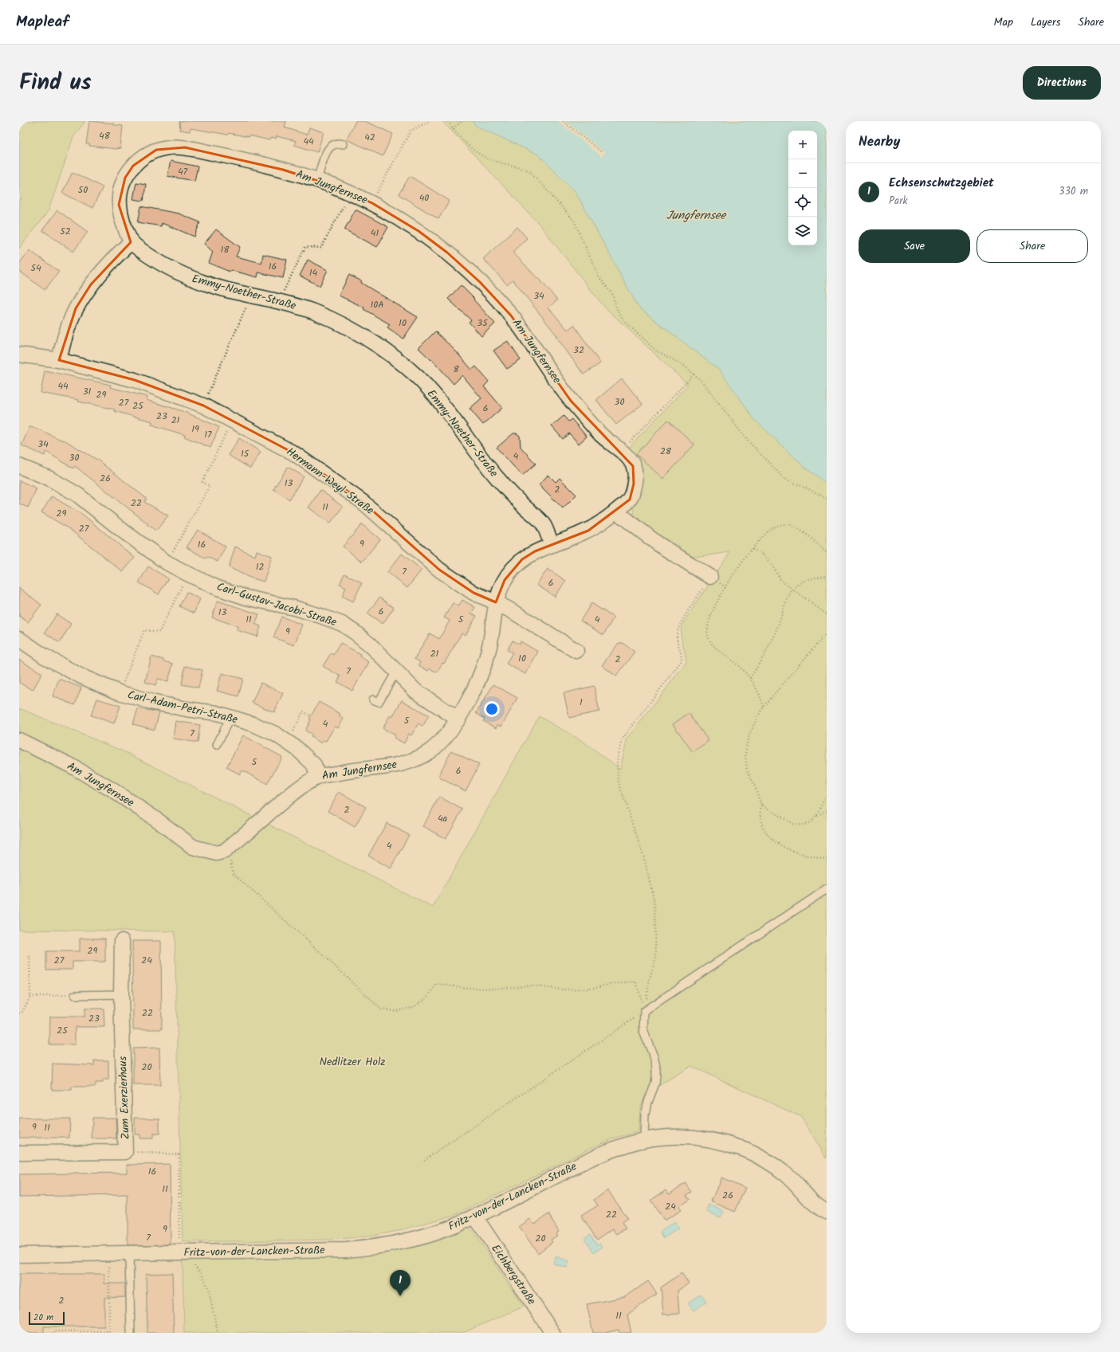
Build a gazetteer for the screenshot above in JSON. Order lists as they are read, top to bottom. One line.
{"streets":{"street":["Am Jungfernsee","Emmy-Noether-Straße","Hermann-Weyl-Straße","Carl-Gustav-Jacobi-Straße","Carl-Adam-Petri-Straße","Zum Exerzierhaus","Fritz-von-der-Lancken-Straße","Eichbergstraße"]},"crossings":[["Am Jungfernsee","Emmy-Noether-Straße"],["Am Jungfernsee","Hermann-Weyl-Straße"],["Am Jungfernsee","Carl-Gustav-Jacobi-Straße"],["Am Jungfernsee","Carl-Adam-Petri-Straße"],["Fritz-von-der-Lancken-Straße","Eichbergstraße"]],"water":["Jungfernsee"],"parks":["Nedlitzer Holz"],"house_numbers":["48","42","44","47","50","40","52","41","18","16","54","14","34","10A","10","35","32","8","44","31","29","30","27","25","6","23","21","19","17","34","28","15","4","30","26","13","2","22","11","29","27","9","16","12","7","6","6","13","11","5","4","9","21","10","2","7","1","5","4","7","5","6","2","4a","4","29","27","24","22","23","25","20","9","11","16","11","26","24","22","9","7","20","2","11"],"scale_bar":"20 m","page":{"header":"Mapleaf","nav":["Map","Layers","Share"],"title":"Find us","buttons":["Directions",["Save","Share"]],"heading":"Nearby","map_buttons":["+","−"],"list":[{"mark":"1","name":"Echsenschutzgebiet","note":"Park","value":"330 m"}],"pins":"1","scale":"20 m"}}
